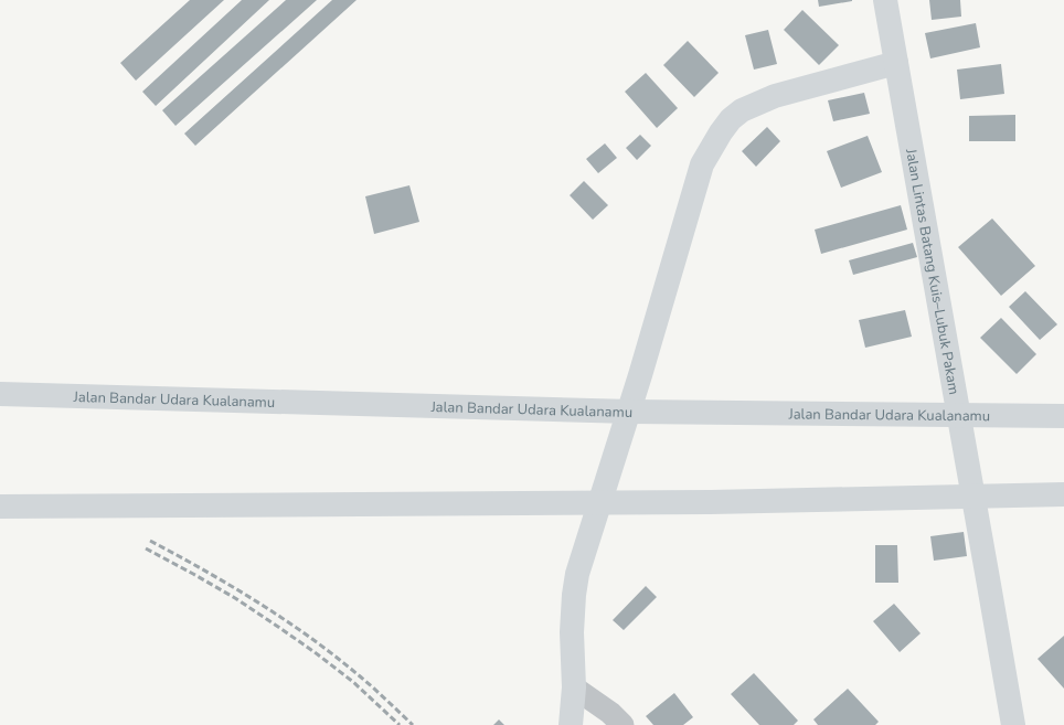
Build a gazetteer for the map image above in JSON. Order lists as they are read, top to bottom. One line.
{"streets":{"main road":["Jalan Lintas Batang Kuis–Lubuk Pakam","Jalan Bandar Udara Kualanamu"]}}
